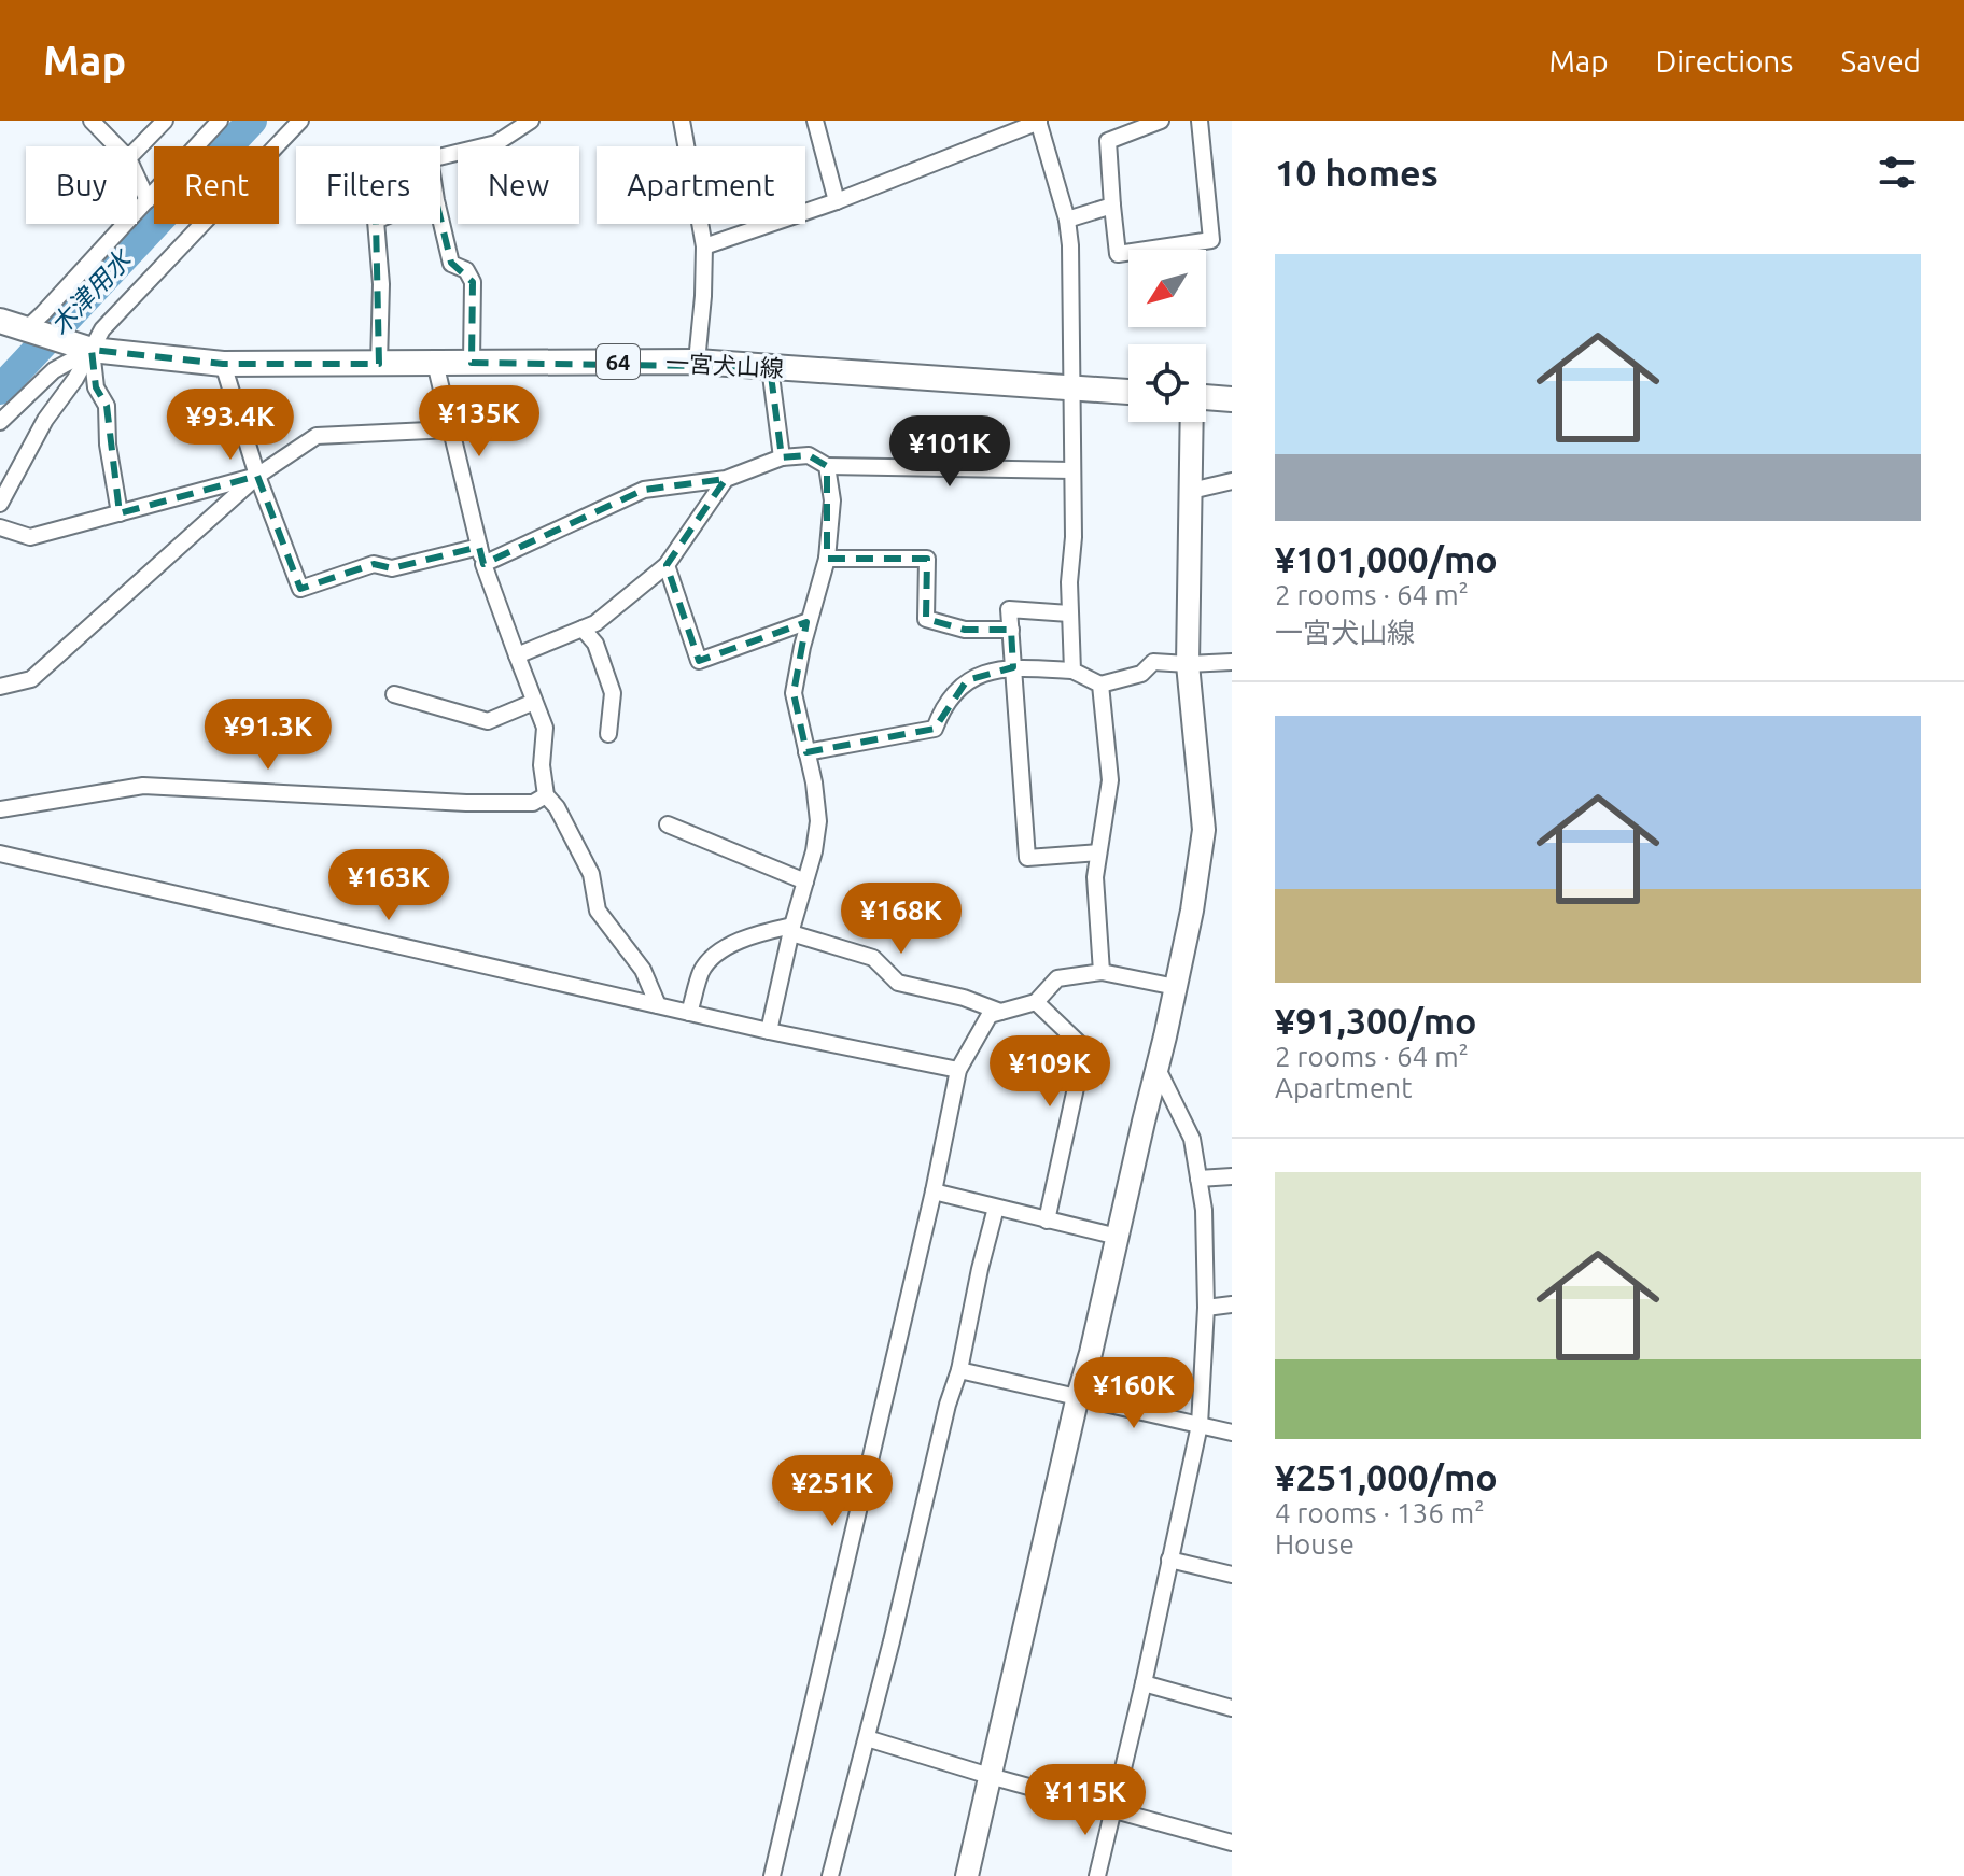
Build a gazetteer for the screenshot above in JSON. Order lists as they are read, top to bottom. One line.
{"streets":{"main road":["64","一宮犬山線"]},"water":["木津用水"],"north":"bottom left","page":{"header":"Map","nav":["Map","Directions","Saved"],"heading":"10 homes","chip":["Buy","Rent","Filters","New","Apartment"],"list":[{"name":"¥101,000/mo","note":"2 rooms · 64 m² · 一宮犬山線"},{"name":"¥91,300/mo","note":"2 rooms · 64 m² · Apartment"},{"name":"¥251,000/mo","note":"4 rooms · 136 m² · House"}],"price":["¥135K","¥93.4K","¥101K","¥91.3K","¥163K","¥168K","¥109K","¥160K","¥251K","¥115K"]}}
